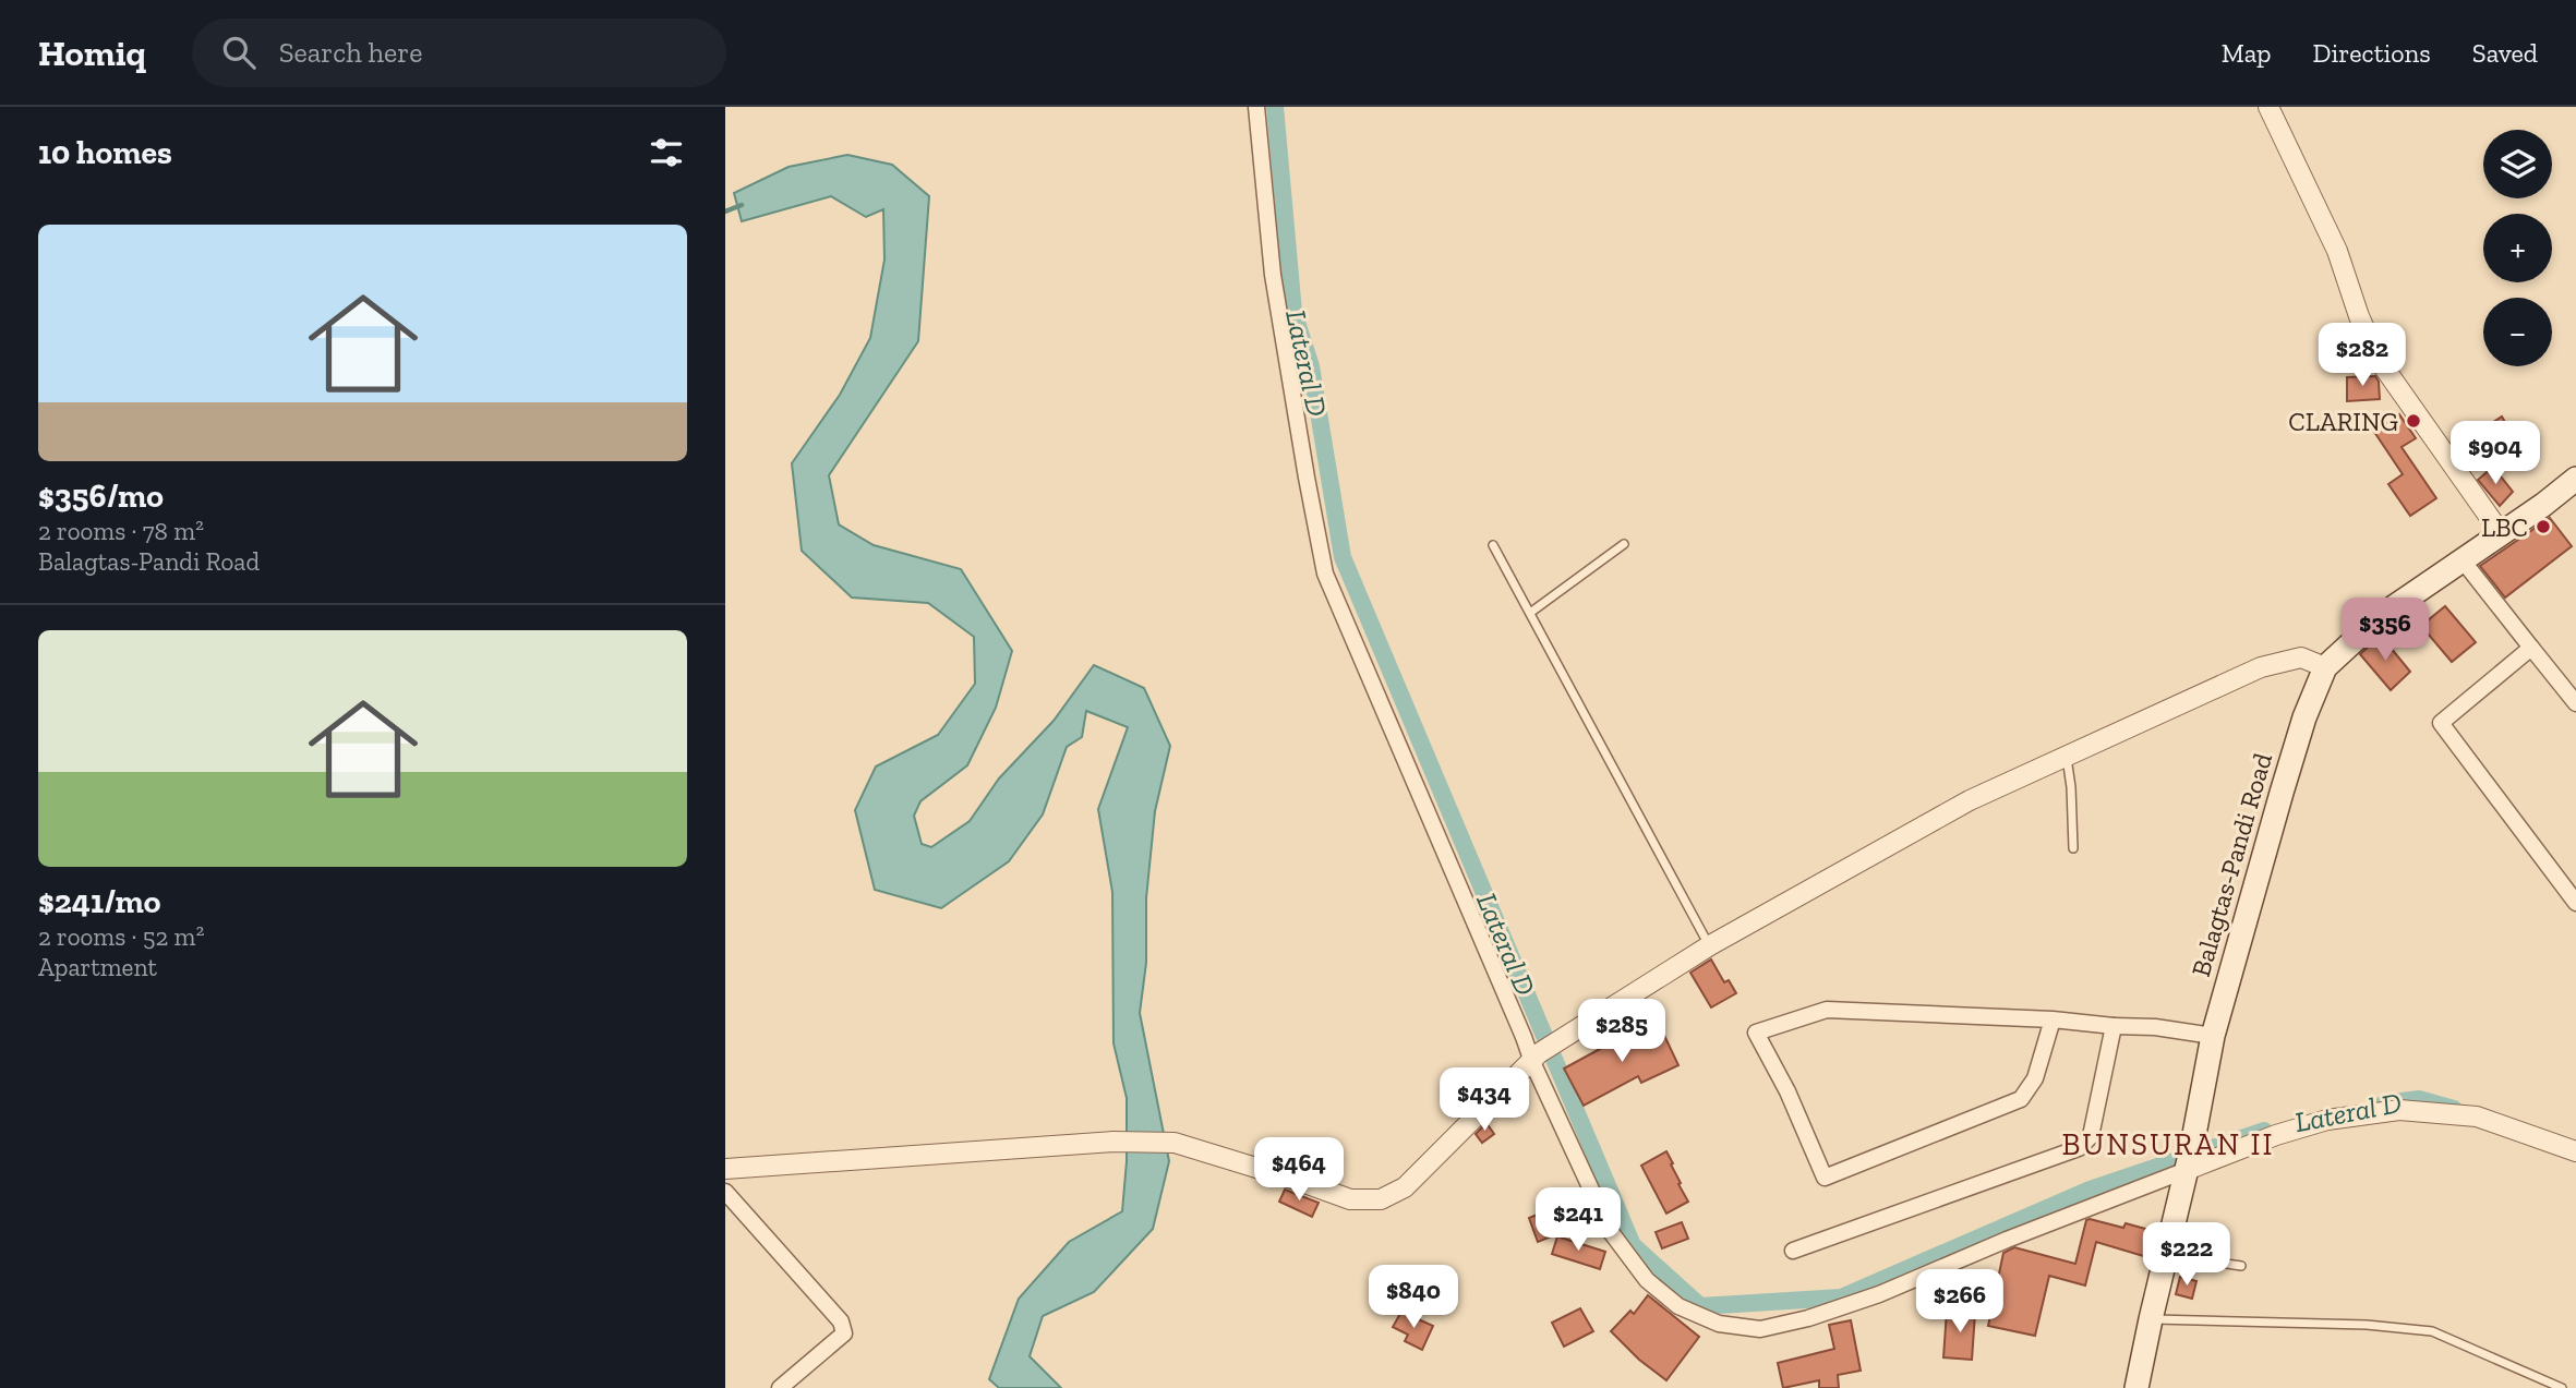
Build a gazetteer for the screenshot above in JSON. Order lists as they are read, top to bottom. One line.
{"streets":{"main road":["Balagtas-Pandi Road"]},"districts":["BUNSURAN II"],"water":["Lateral D"],"places":["CLARING","LBC"],"page":{"header":"Homiq","search":"Search here","nav":["Map","Directions","Saved"],"heading":"10 homes","map_buttons":["+","−"],"list":[{"name":"$356/mo","note":"2 rooms · 78 m² · Balagtas-Pandi Road"},{"name":"$241/mo","note":"2 rooms · 52 m² · Apartment"}],"price":["$282","$904","$356","$285","$434","$464","$241","$222","$840","$266"]}}
